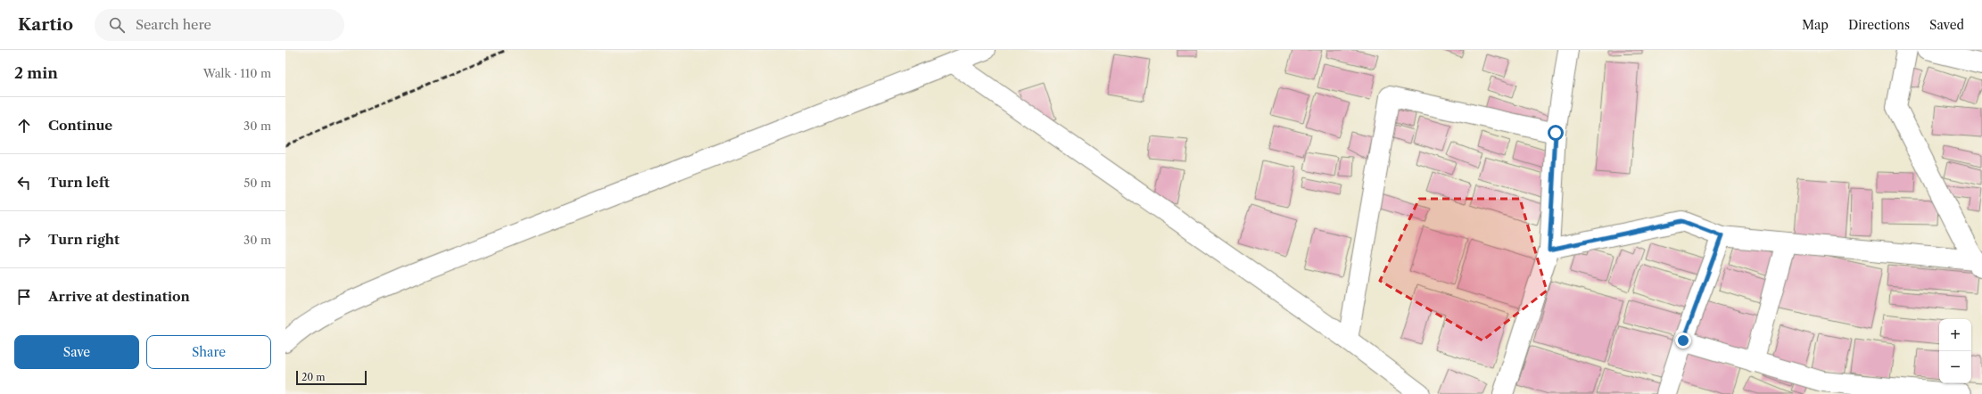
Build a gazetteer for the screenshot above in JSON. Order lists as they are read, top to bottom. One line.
{"scale_bar":"20 m","page":{"header":"Kartio","search":"Search here","nav":["Map","Directions","Saved"],"heading":["2 min","Walk · 110 m"],"list":[["Continue","30 m"],["Turn left","50 m"],["Turn right","30 m"],"Arrive at destination"],"map_buttons":["+","−"],"buttons":["Save","Share"],"scale":"20 m"}}
